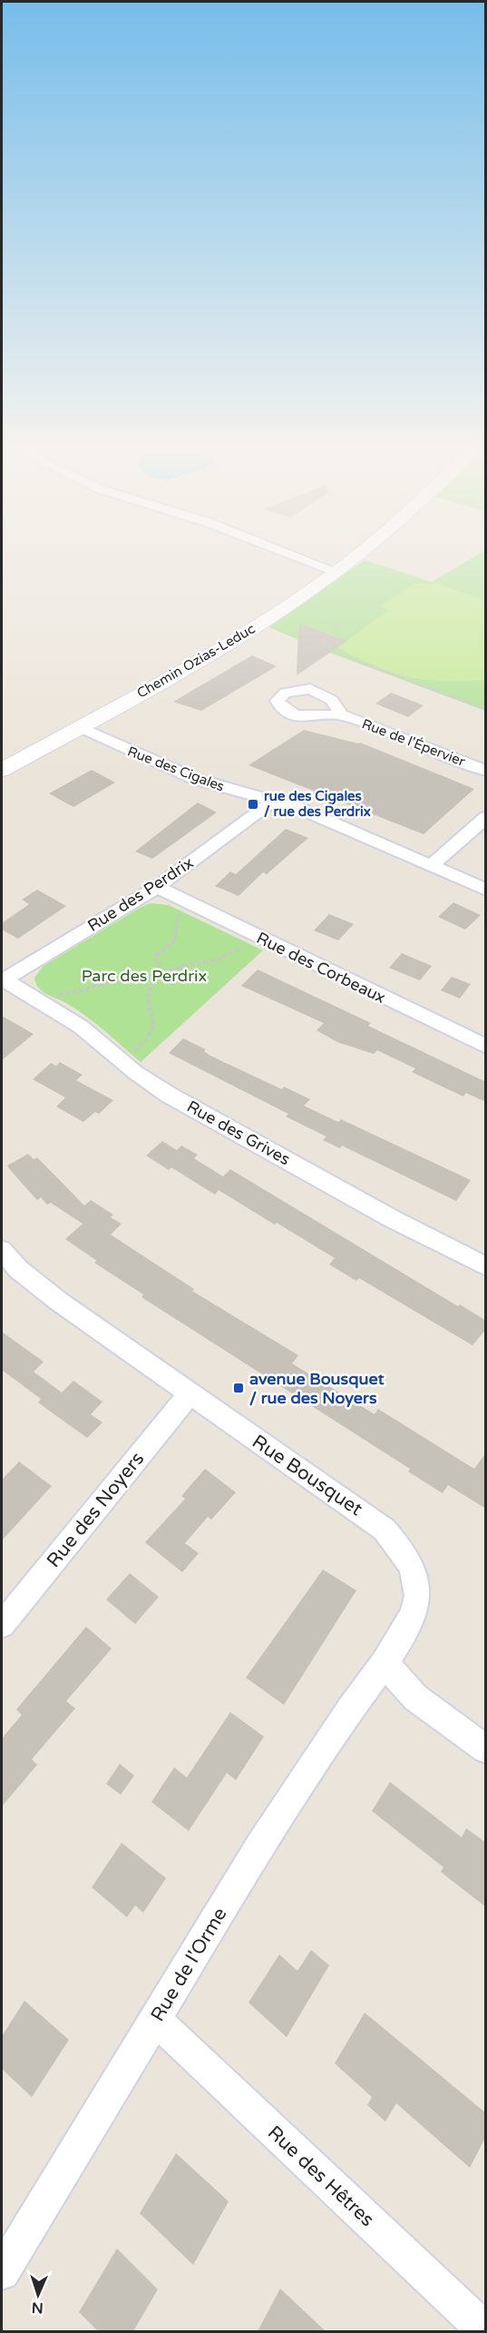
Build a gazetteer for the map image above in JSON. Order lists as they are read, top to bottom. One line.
{"streets":{"street":["Chemin Ozias-Leduc","Rue de l'Épervier","Rue des Cigales","Rue des Perdrix","Rue des Corbeaux","Rue des Grives","Rue Bousquet","Rue des Noyers","Rue de l'Orme","Rue des Hêtres"]},"crossings":[["Chemin Ozias-Leduc","Rue des Cigales"],["Rue des Cigales","Rue des Perdrix"],["Rue des Perdrix","Rue des Corbeaux"],["Rue des Perdrix","Rue des Grives"],["Rue Bousquet","Rue des Noyers"],["Rue Bousquet","Rue de l'Orme"],["Rue de l'Orme","Rue des Hêtres"]],"parks":["Parc des Perdrix"],"places":{"transit":["rue des Cigales / rue des Perdrix","avenue Bousquet / rue des Noyers"]},"north":"bottom"}
